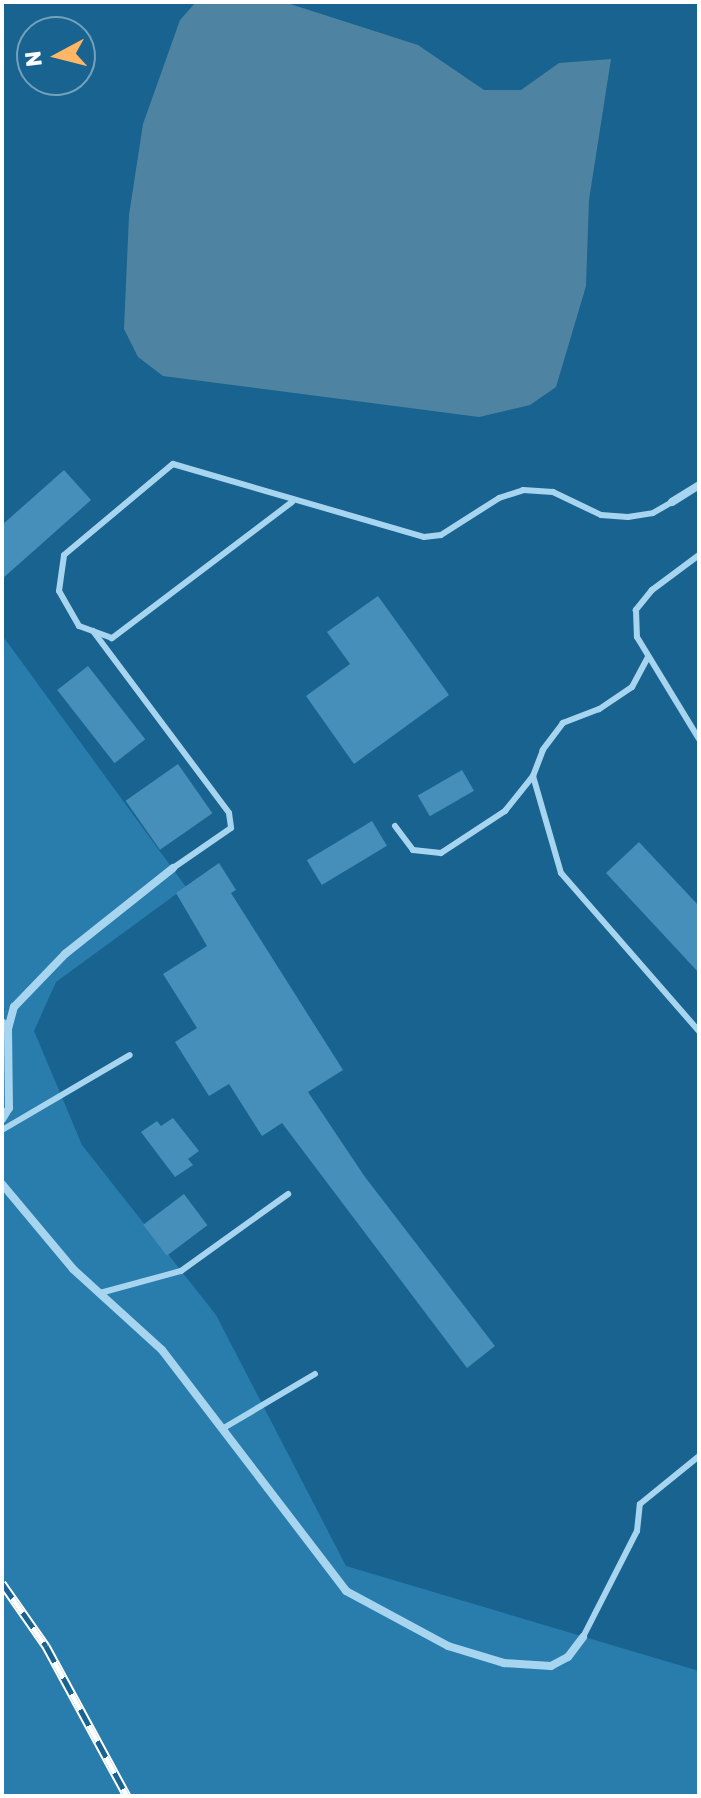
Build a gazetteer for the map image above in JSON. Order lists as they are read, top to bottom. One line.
{"north":"left"}
